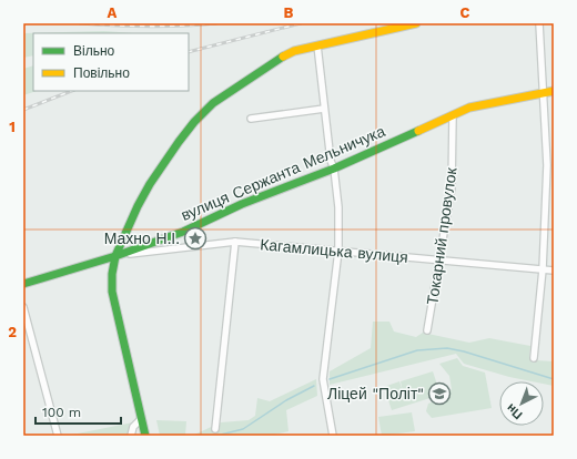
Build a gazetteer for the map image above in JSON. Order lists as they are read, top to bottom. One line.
{"streets":{"main road":["вулиця Сержанта Мельничука"],"street":["Токарний провулок","Кагамлицька вулиця"]},"crossings":[["вулиця Сержанта Мельничука","Токарний провулок"],["вулиця Сержанта Мельничука","Кагамлицька вулиця"],["Токарний провулок","Кагамлицька вулиця"]],"places":{"place":["Махно Н.І."],"school or university":["Ліцей \"Політ\""]},"legend":["Вільно","Повільно"],"scale_bar":"100 m","north":"bottom left","grid":{"columns":["A","B","C"],"rows":["1","2"]}}
